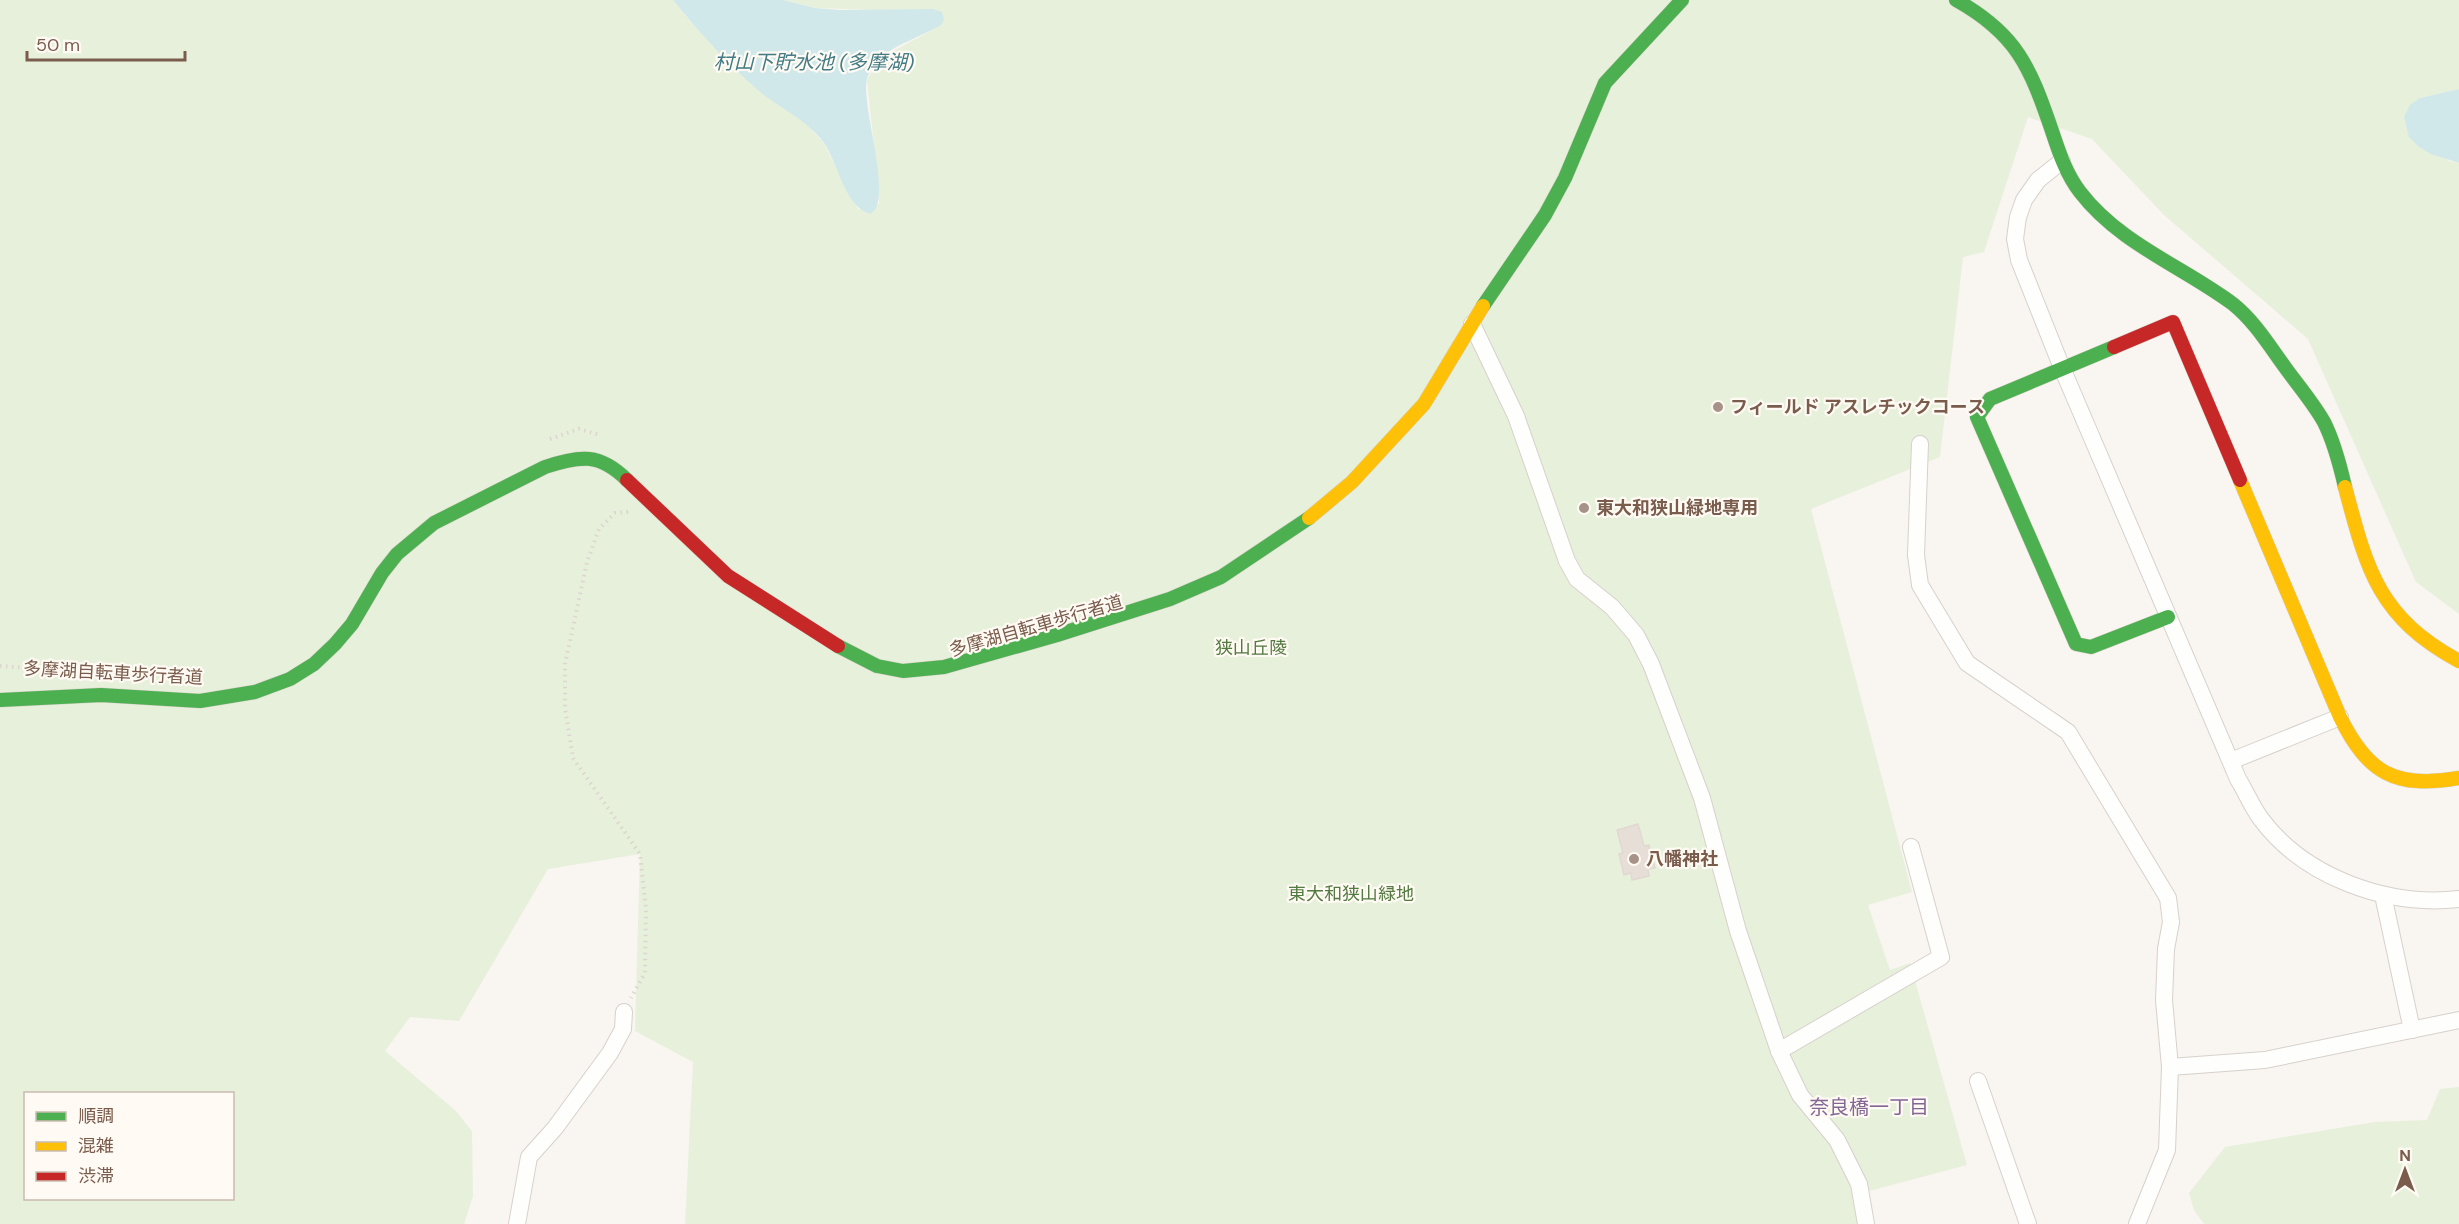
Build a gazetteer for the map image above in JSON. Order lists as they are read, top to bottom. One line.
{"streets":{"path":["多摩湖自転車歩行者道"]},"districts":["奈良橋一丁目"],"water":["村山下貯水池 (多摩湖)"],"parks":["狭山丘陵","東大和狭山緑地"],"places":["フィールド アスレチックコース","東大和狭山緑地専用","八幡神社"],"legend":["順調","混雑","渋滞"],"scale_bar":"50 m","north":"top"}
